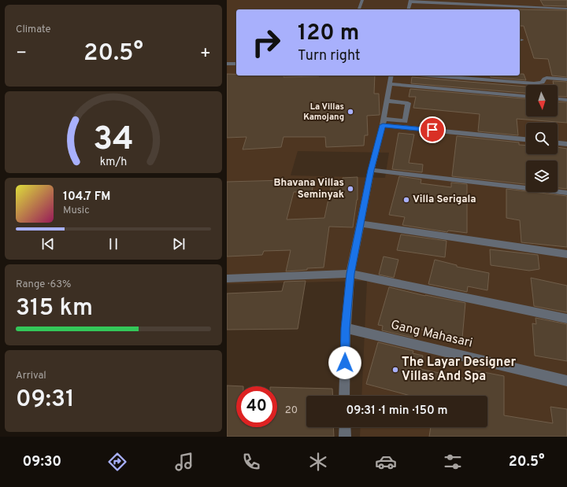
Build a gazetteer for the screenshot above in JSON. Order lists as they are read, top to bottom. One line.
{"streets":{"street":["Gang Mahasari"]},"places":["La Villas Kamojang","Bhavana Villas Seminyak","Villa Serigala","The Layar Designer Villas And Spa"],"house_numbers":["20"],"north":"bottom","page":{"tile":["Climate",["Range · 63%","315 km"],["Arrival","09:31"]],"turn":["120 m","Turn right"],"heat":["−","20.5°","+"],"song":["104.7 FM","Music"],"limit":"40","trip":"09:31 · 1 min · 150 m","tabs":["09:30","20.5°"],"gauge":["34","km/h"]}}
